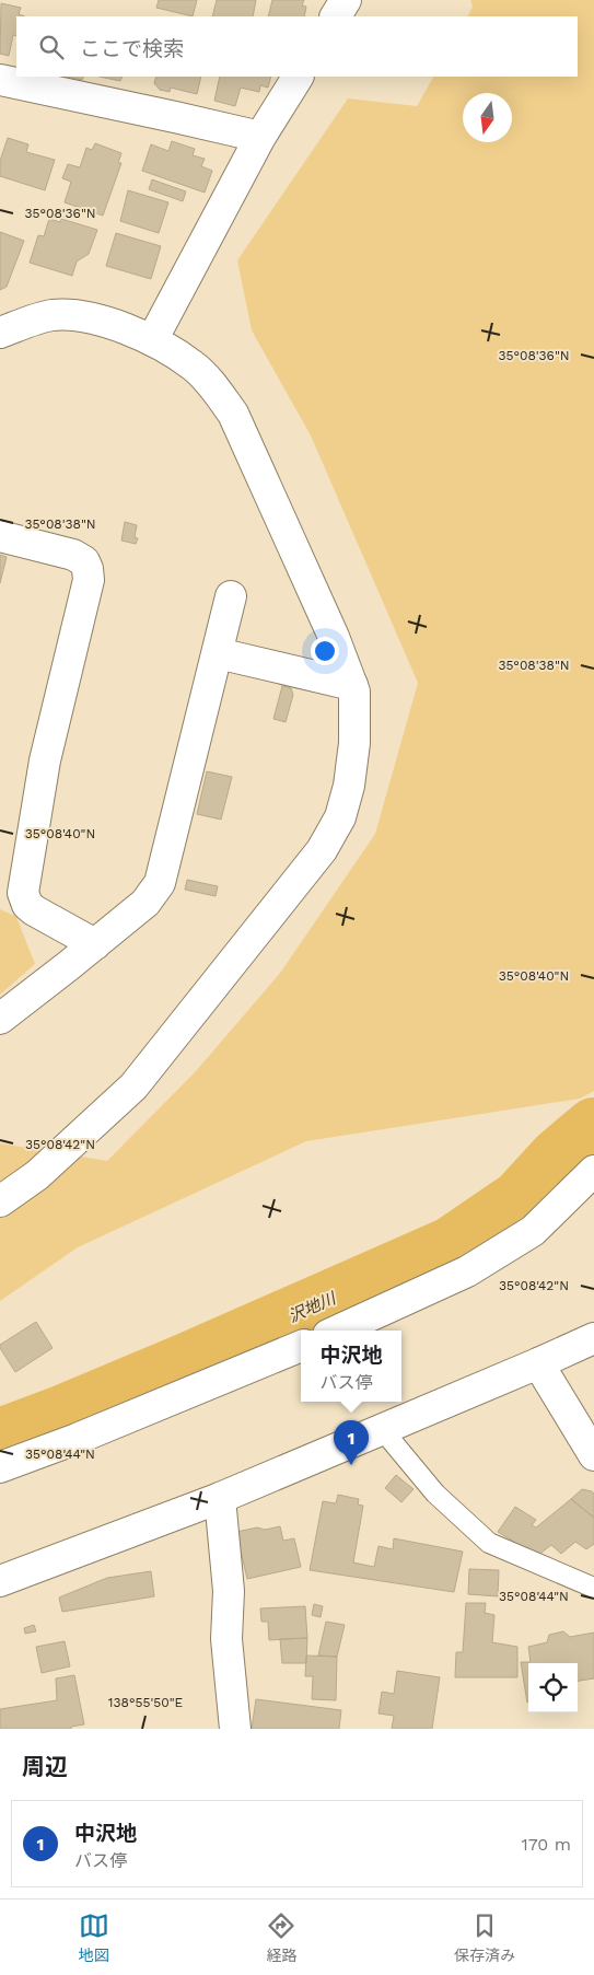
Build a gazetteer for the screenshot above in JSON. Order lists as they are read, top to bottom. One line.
{"water":["沢地川"],"north":"bottom","page":{"search":"ここで検索","popup":["中沢地","バス停"],"pins":"1","heading":"周辺","list":[{"mark":"1","name":"中沢地","note":"バス停","value":"170 m"}],"nav":["地図","経路","保存済み"]},"coordinates":["35°08'36\"N","35°08'38\"N","35°08'40\"N","35°08'42\"N","35°08'44\"N","138°55'50\"E"]}
